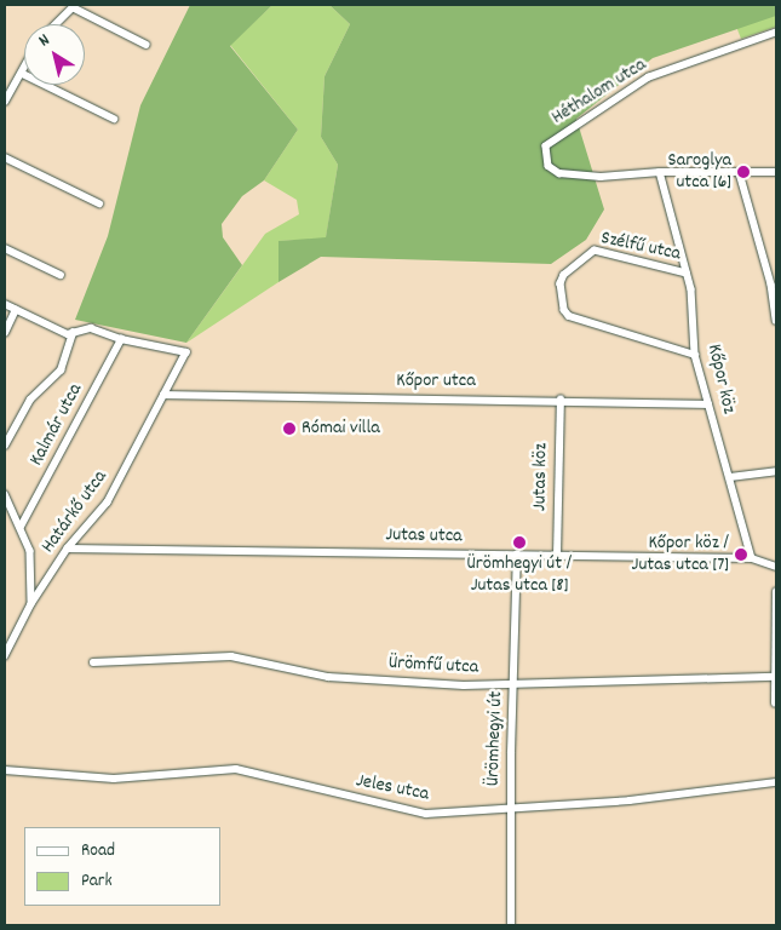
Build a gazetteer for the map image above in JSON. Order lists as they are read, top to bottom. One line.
{"streets":{"street":["Héthalom utca","Szélfű utca","Kőpor köz","Kőpor utca","Kalmár utca","Jutas köz","Határkő utca","Jutas utca","Ürömfű utca","Ürömhegyi út","Jeles utca"]},"crossings":[["Héthalom utca","Kőpor köz"],["Szélfű utca","Kőpor köz"],["Kőpor köz","Kőpor utca"],["Kőpor köz","Jutas utca"],["Kőpor utca","Jutas köz"],["Kőpor utca","Határkő utca"],["Kalmár utca","Határkő utca"],["Jutas köz","Jutas utca"],["Határkő utca","Jutas utca"],["Jutas utca","Ürömhegyi út"],["Ürömfű utca","Ürömhegyi út"],["Ürömhegyi út","Jeles utca"]],"places":["Saroglya utca [6]","Római villa","Ürömhegyi út / Jutas utca [8]","Kőpor köz / Jutas utca [7]"],"legend":["Road","Park"],"north":"top left"}
